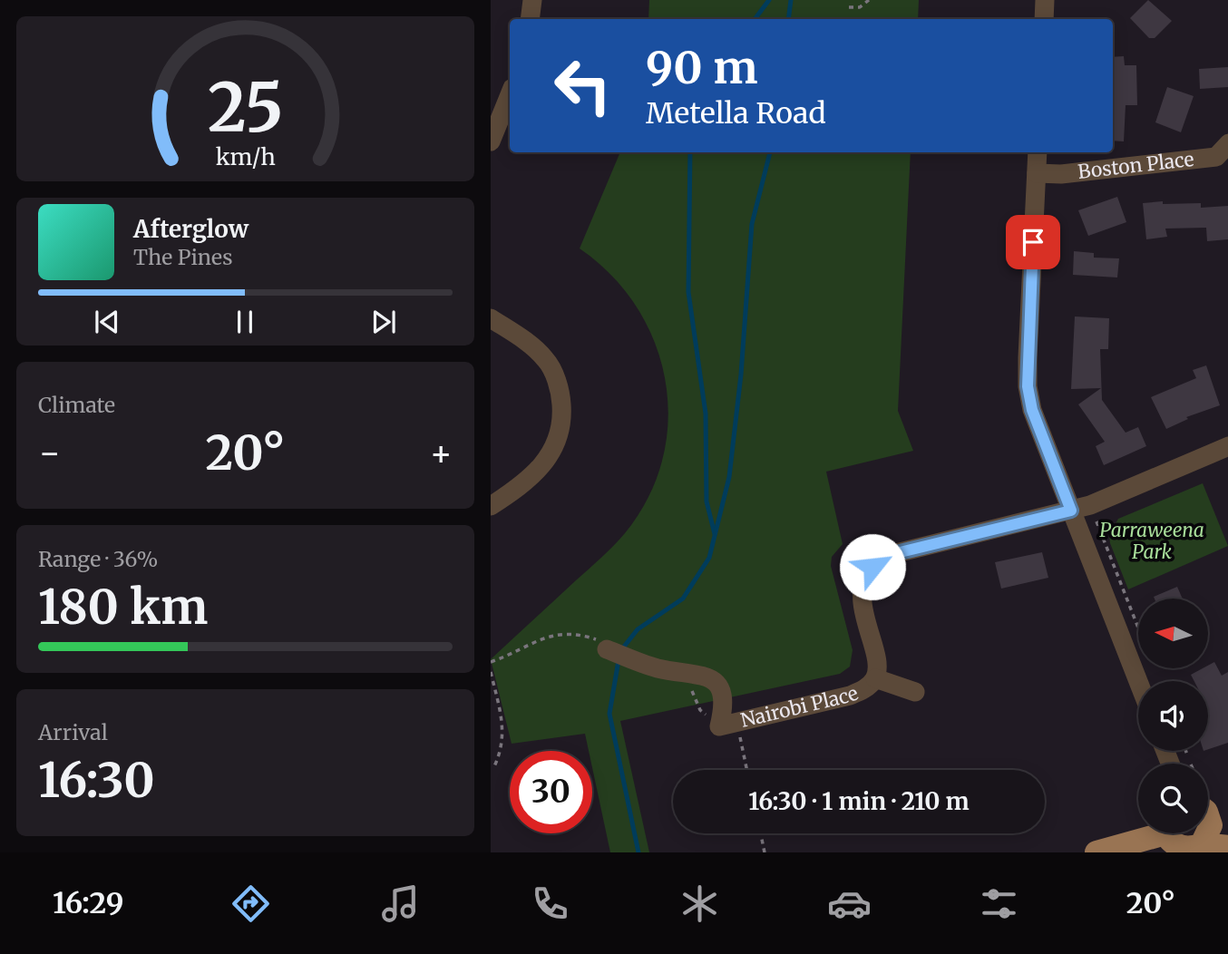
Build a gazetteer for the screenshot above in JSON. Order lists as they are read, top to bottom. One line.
{"streets":{"street":["Boston Place","Nairobi Place"]},"parks":["Parraweena Park"],"north":"left","page":{"turn":["90 m","Metella Road"],"song":["Afterglow","The Pines"],"tile":["Climate",["Range · 36%","180 km"],["Arrival","16:30"]],"heat":["−","20°","+"],"limit":"30","trip":"16:30 · 1 min · 210 m","tabs":["16:29","20°"],"gauge":["25","km/h"]}}
